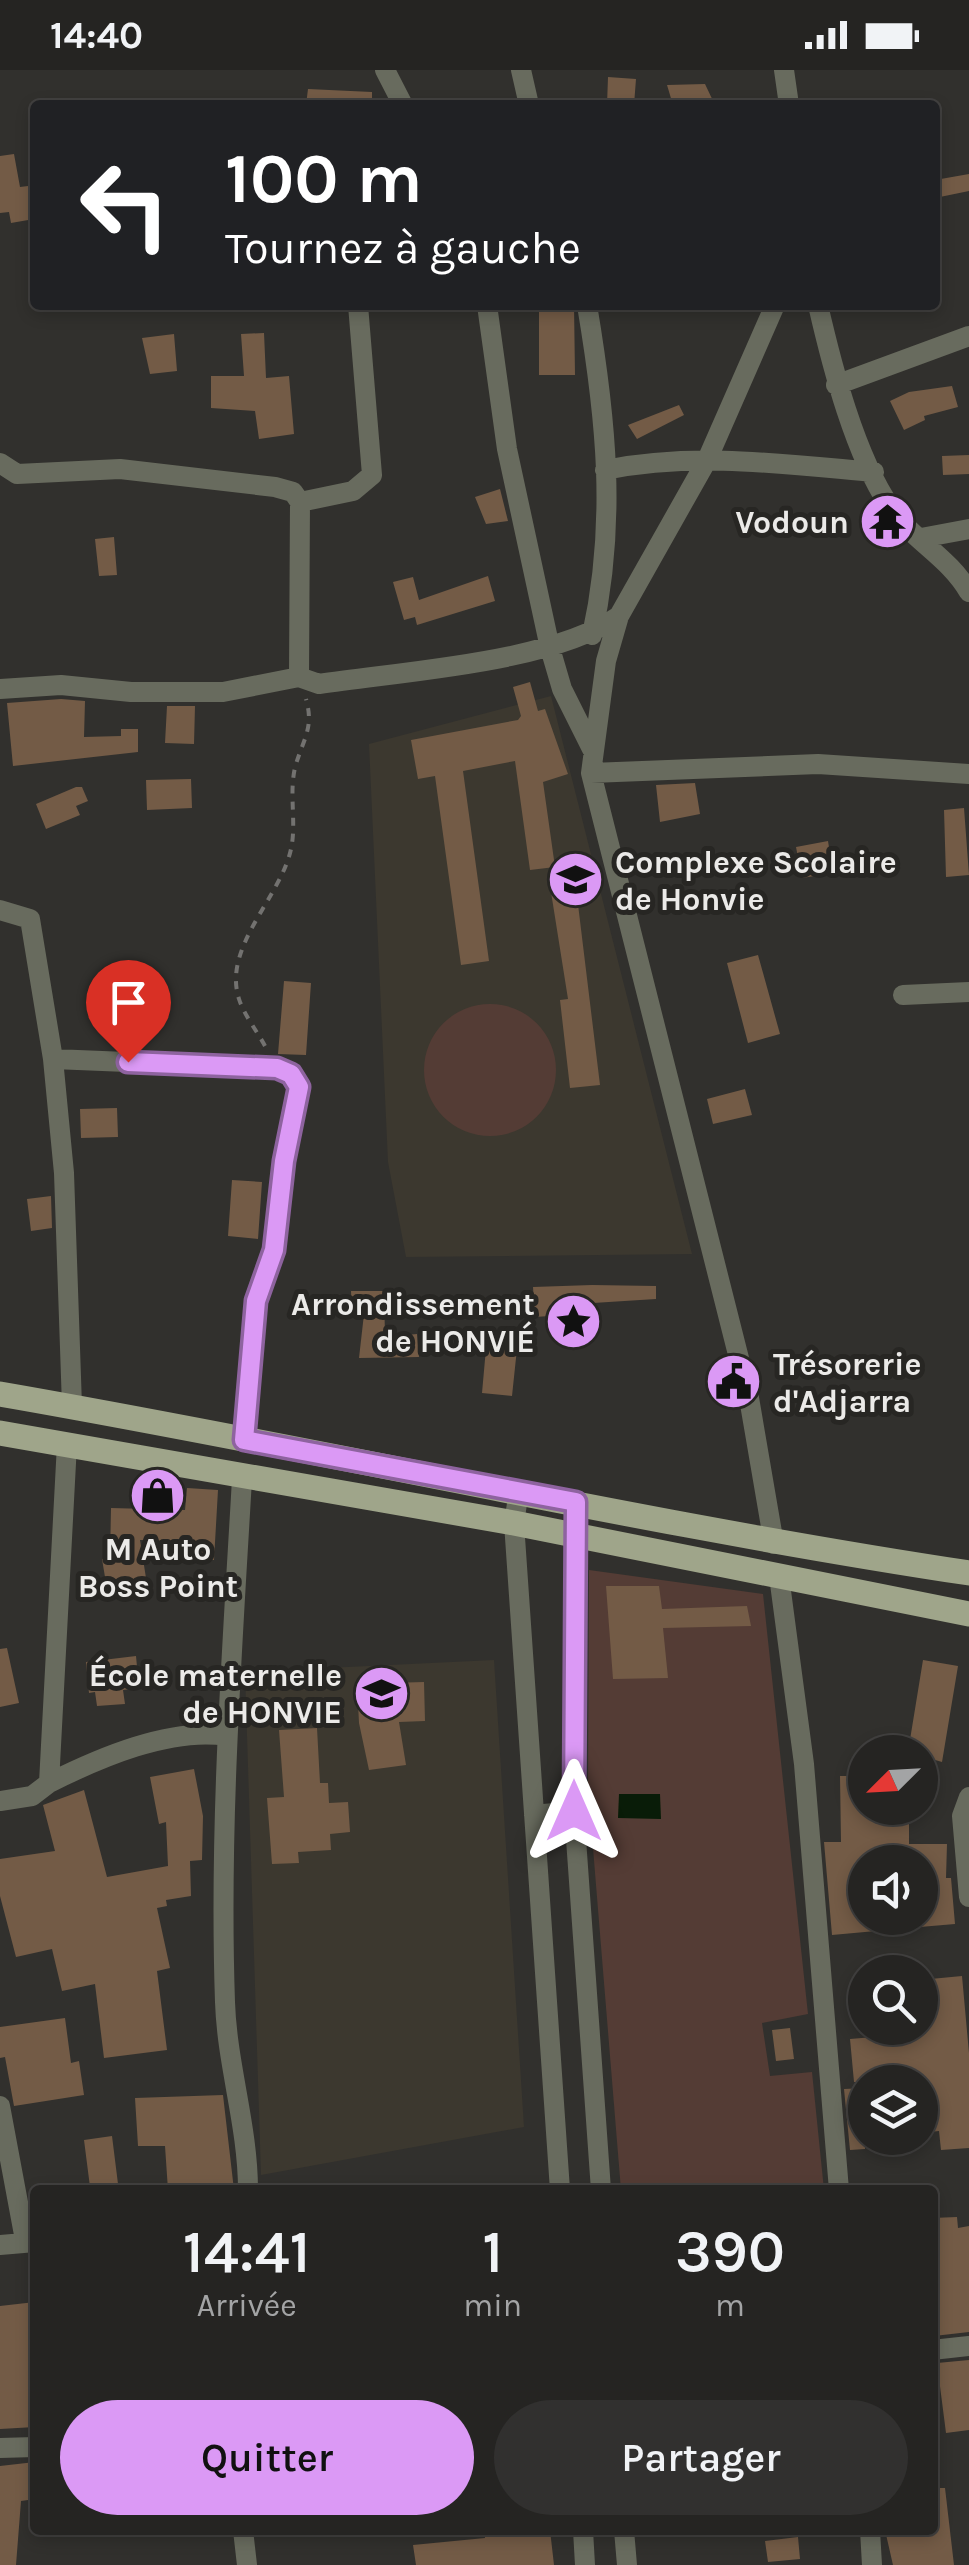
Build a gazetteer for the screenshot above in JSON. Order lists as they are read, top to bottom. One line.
{"places":{"temple":["Vodoun"],"school or university":["Complexe Scolaire de Honvie","École maternelle de HONVIE"],"place":["Arrondissement de HONVIÉ"],"public building":["Trésorerie d'Adjarra"],"shop":["M Auto Boss Point"]},"north":"bottom left","page":{"status":"14:40","turn":["100 m","Tournez à gauche"],"eta":["14:41","Arrivée","1","min","390","m"],"buttons":["Quitter","Partager"]}}
